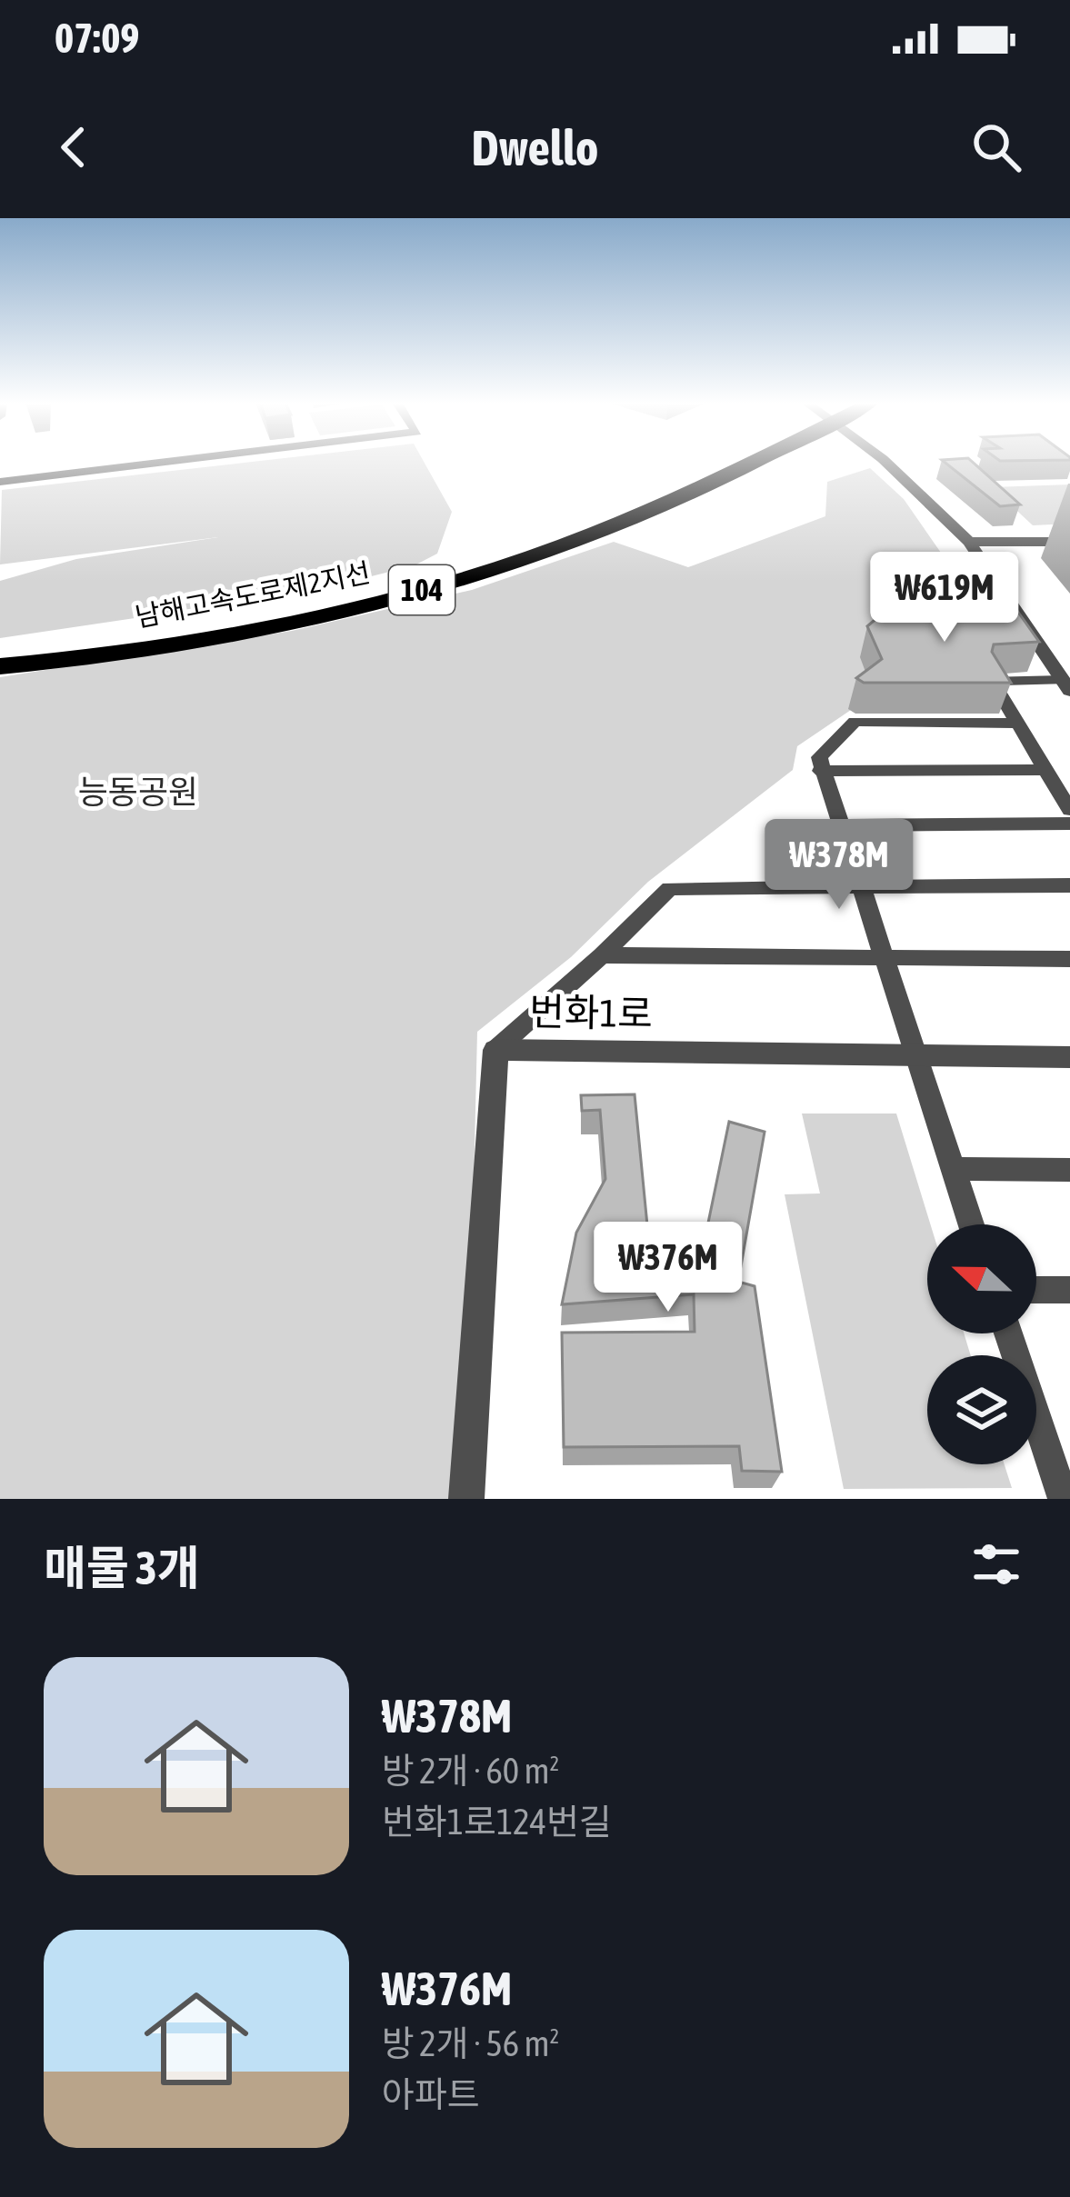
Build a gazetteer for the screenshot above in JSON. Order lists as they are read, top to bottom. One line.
{"streets":{"highway":["104","남해고속도로제2지선"],"street":["번화1로"]},"parks":["능동공원"],"north":"left","page":{"status":"07:09","header":"Dwello","price":["₩619M","₩378M","₩376M"],"heading":"매물 3개","list":[{"name":"₩378M","note":"방 2개 · 60 m² · 번화1로124번길"},{"name":"₩376M","note":"방 2개 · 56 m² · 아파트"}]}}
